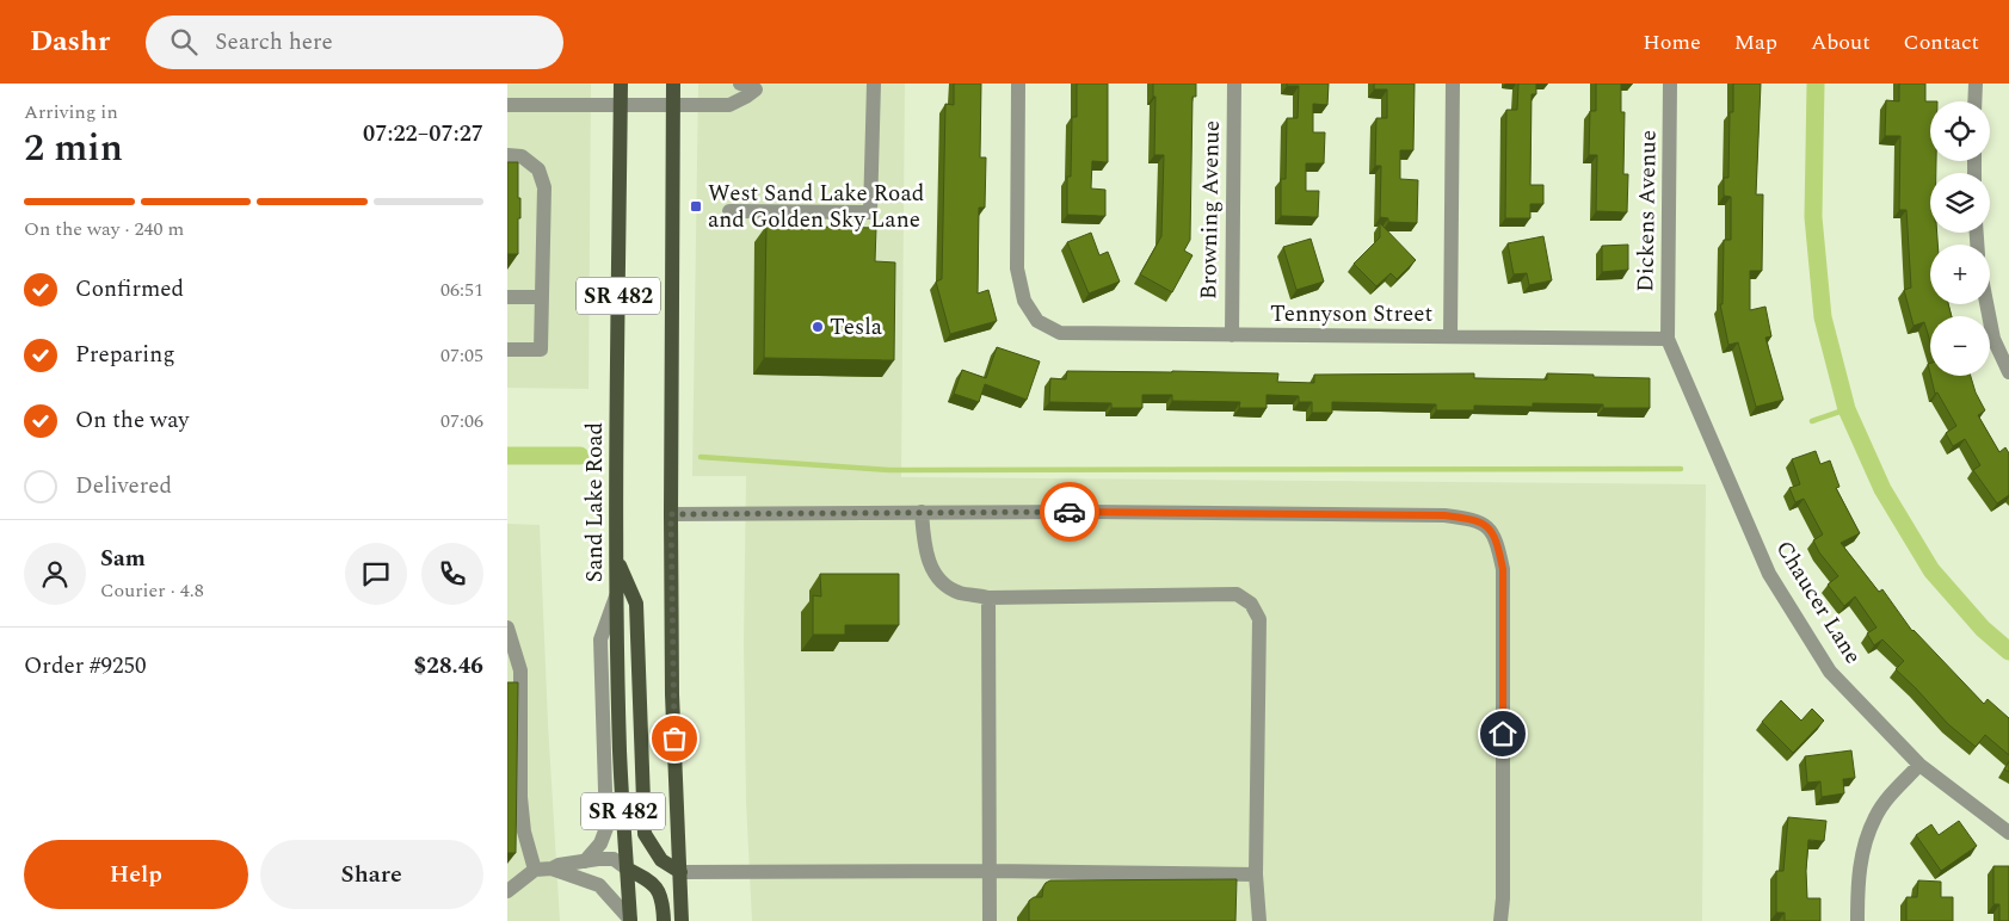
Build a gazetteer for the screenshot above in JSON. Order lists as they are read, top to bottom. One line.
{"streets":{"main road":["SR 482","Sand Lake Road"],"street":["Browning Avenue","Dickens Avenue","Tennyson Street","Chaucer Lane"]},"crossings":[["Browning Avenue","Tennyson Street"],["Dickens Avenue","Tennyson Street"],["Dickens Avenue","Chaucer Lane"],["Tennyson Street","Chaucer Lane"]],"places":{"transit":["West Sand Lake Road and Golden Sky Lane"],"other":["Tesla"]},"page":{"header":"Dashr","search":"Search here","nav":["Home","Map","About","Contact"],"heading":["2 min","Arriving in","07:22–07:27"],"panel":["Sam","Courier · 4.8","Order #9250","$28.46"],"map_buttons":["+","−"],"bar":"On the way · 240 m","list":[["Confirmed","06:51"],["Preparing","07:05"],["On the way","07:06"],"Delivered"],"buttons":["Help","Share"]}}
